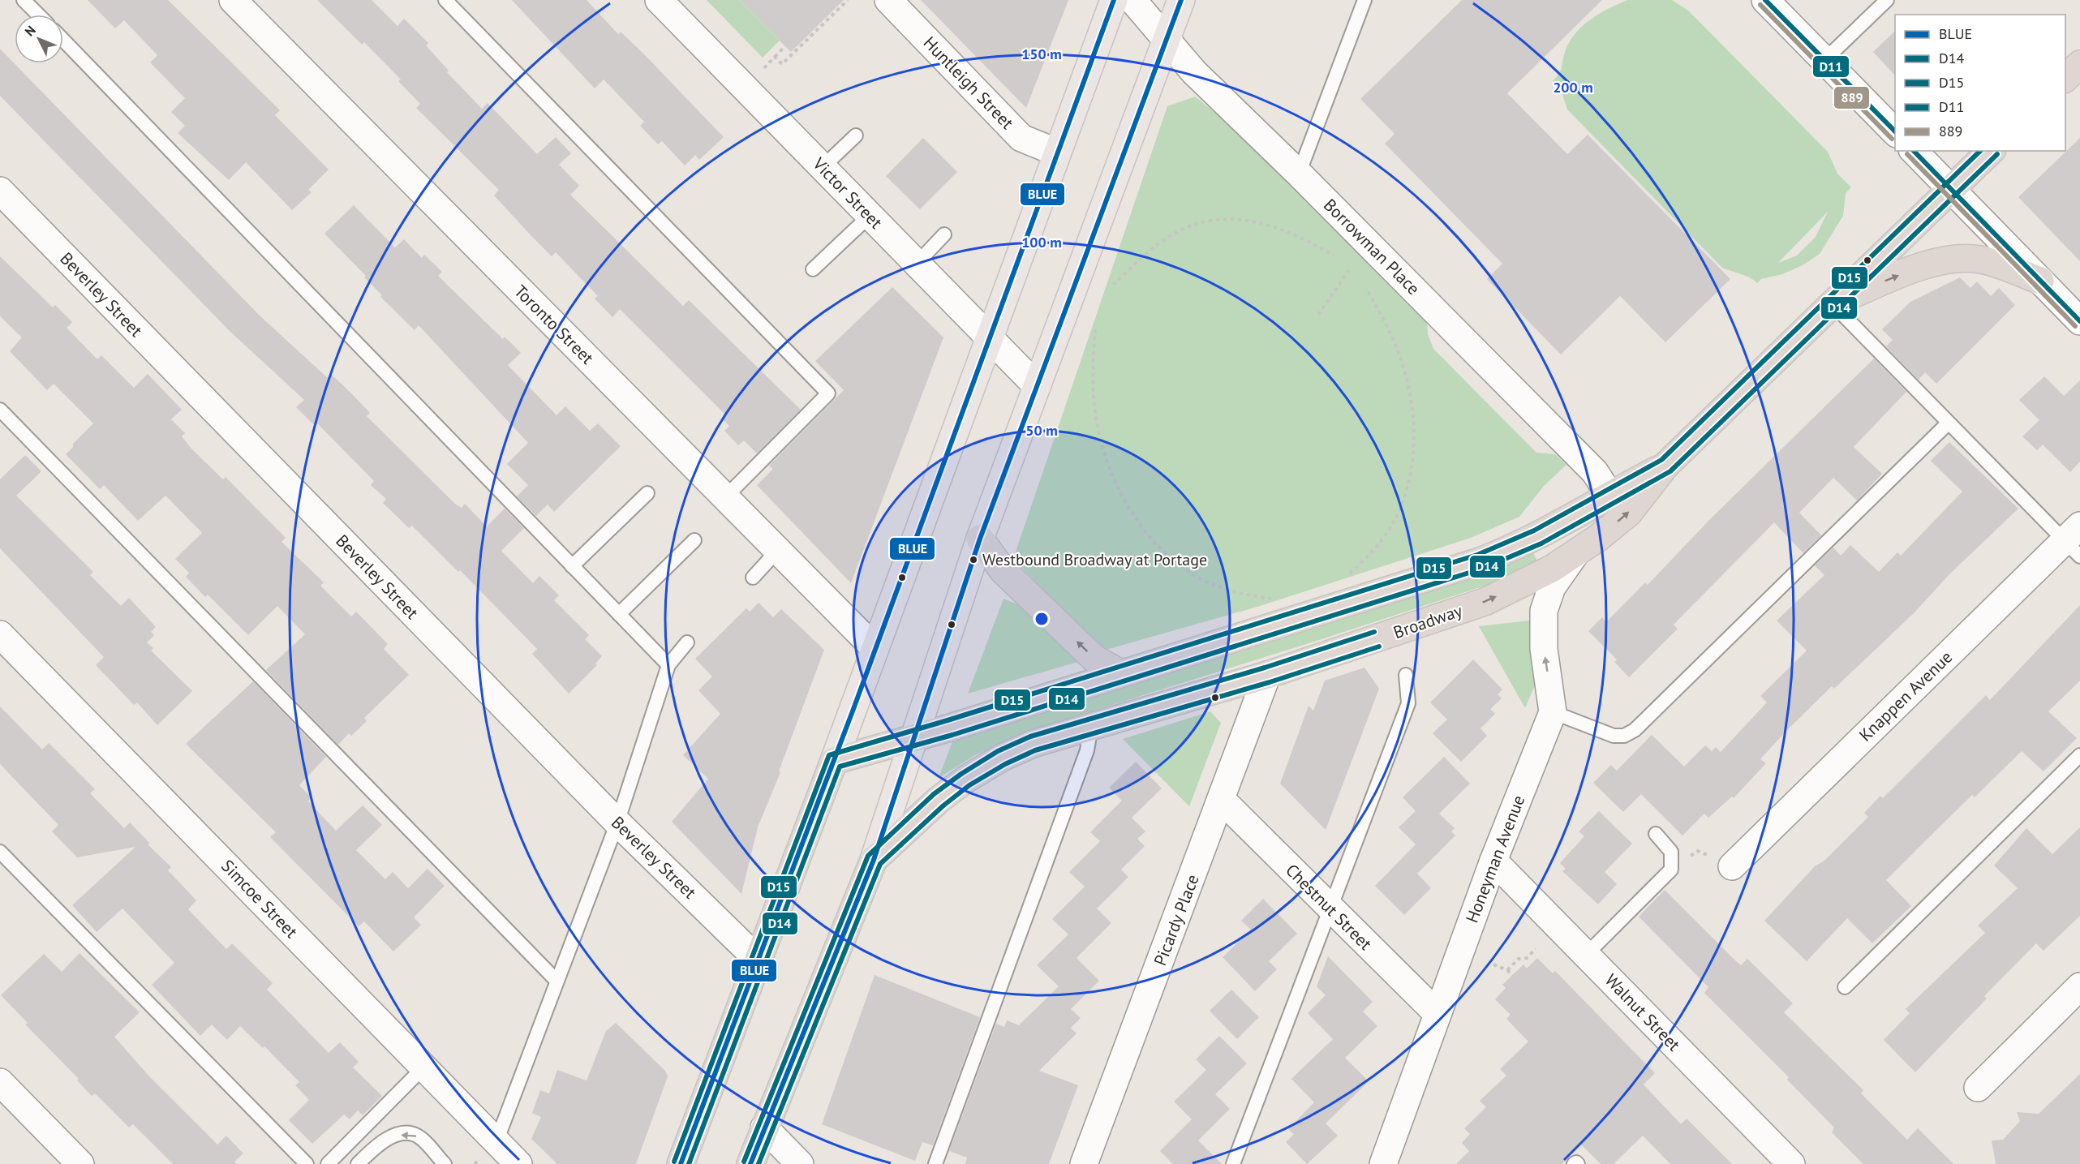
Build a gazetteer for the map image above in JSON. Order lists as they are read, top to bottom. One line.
{"streets":{"highway":["Broadway"],"street":["Huntleigh Street","Victor Street","Borrowman Place","Beverley Street","Toronto Street","Knappen Avenue","Honeyman Avenue","Simcoe Street","Chestnut Street","Picardy Place","Walnut Street"]},"crossings":[["Borrowman Place","Broadway"],["Broadway","Honeyman Avenue"],["Broadway","Picardy Place"],["Honeyman Avenue","Chestnut Street"],["Honeyman Avenue","Walnut Street"],["Chestnut Street","Picardy Place"]],"places":["Westbound Broadway at Portage"],"lines":["transit line BLUE","transit line D11","transit line 889","transit line D15","transit line D14"],"legend":["BLUE","D14","D15","D11","889"],"north":"top left","rings":["150 m","200 m","100 m","50 m"]}
